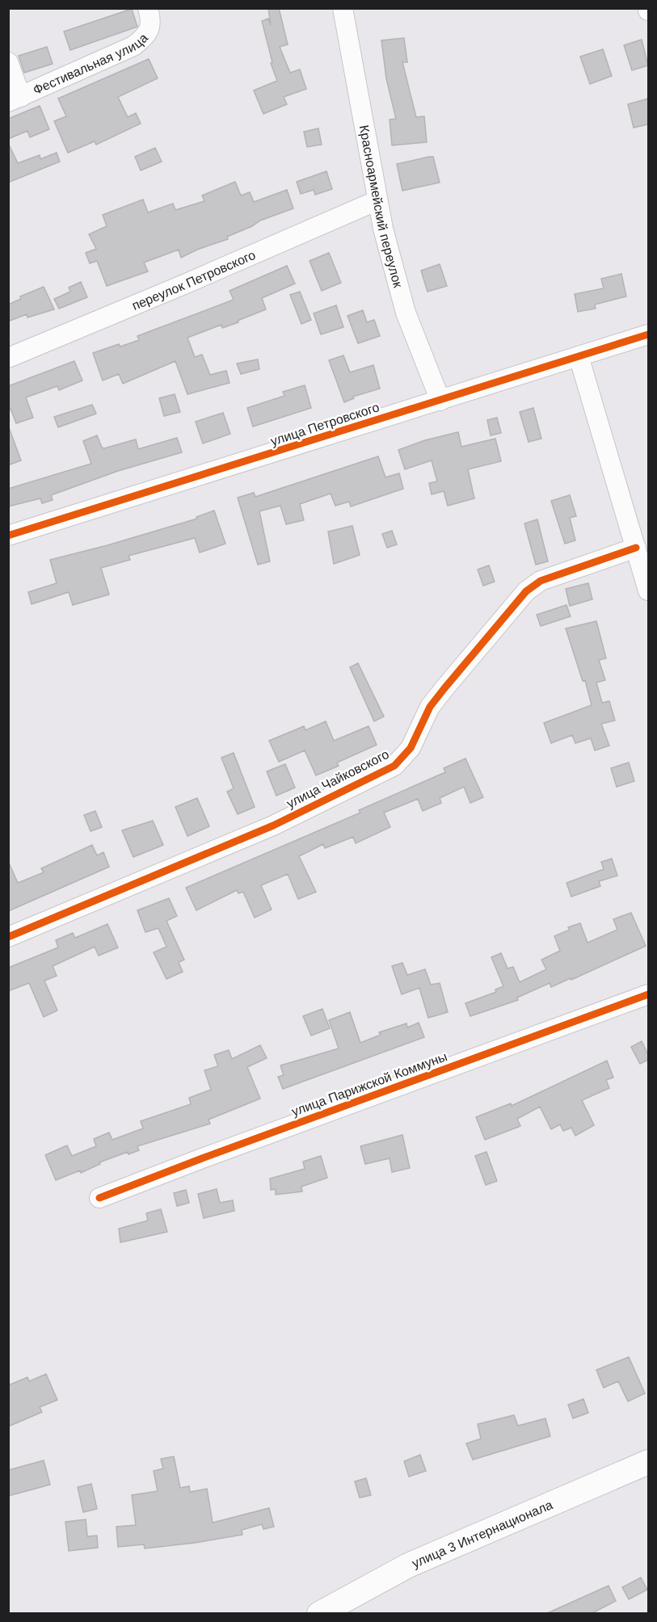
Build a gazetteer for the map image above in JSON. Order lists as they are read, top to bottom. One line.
{"streets":{"main road":["улица 3 Интернационала"],"street":["Фестивальная улица","Красноармейский переулок","переулок Петровского","улица Петровского","улица Чайковского","улица Парижской Коммуны"]},"crossings":[["Красноармейский переулок","переулок Петровского"],["Красноармейский переулок","улица Петровского"]]}
